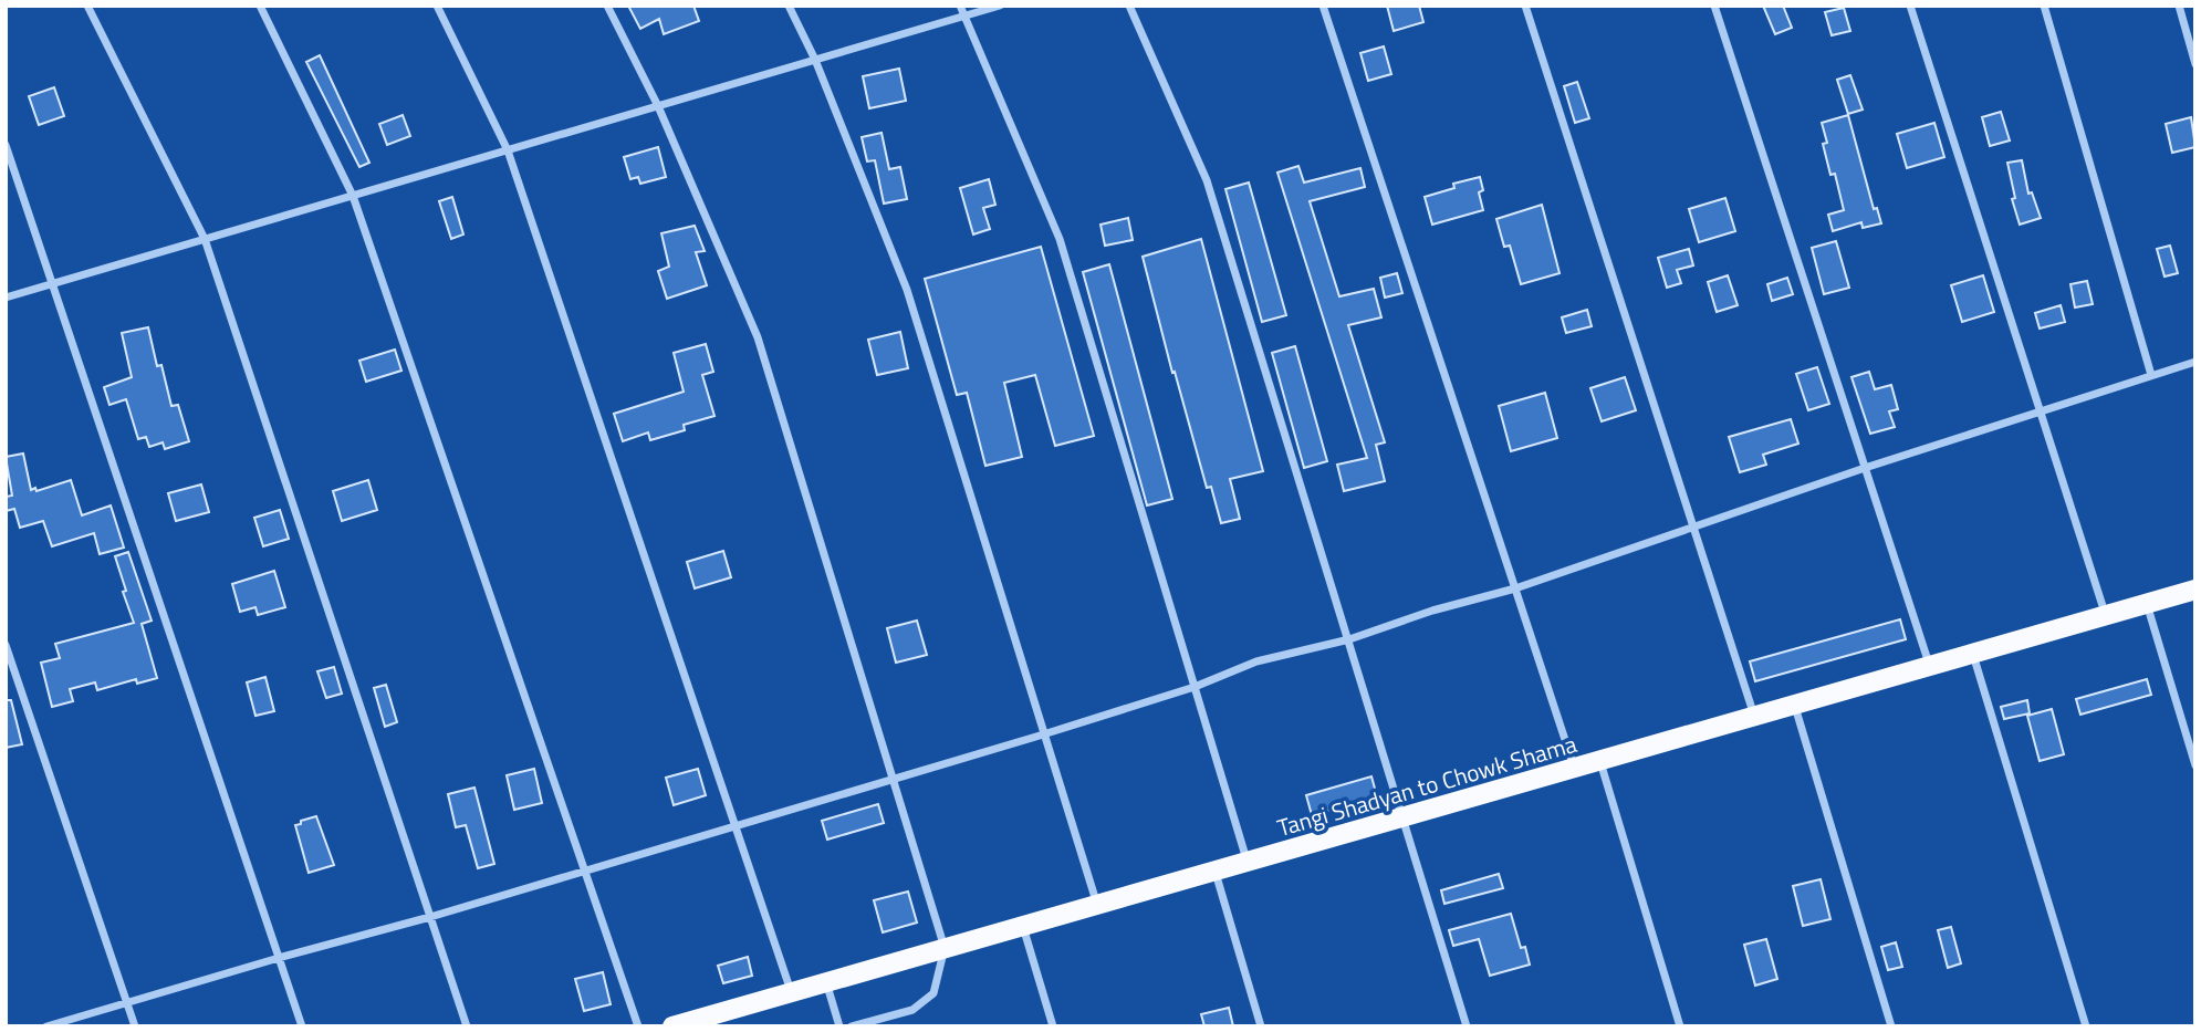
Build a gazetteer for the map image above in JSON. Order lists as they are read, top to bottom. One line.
{"streets":{"main road":["Tangi Shadyan to Chowk Shama"]}}
